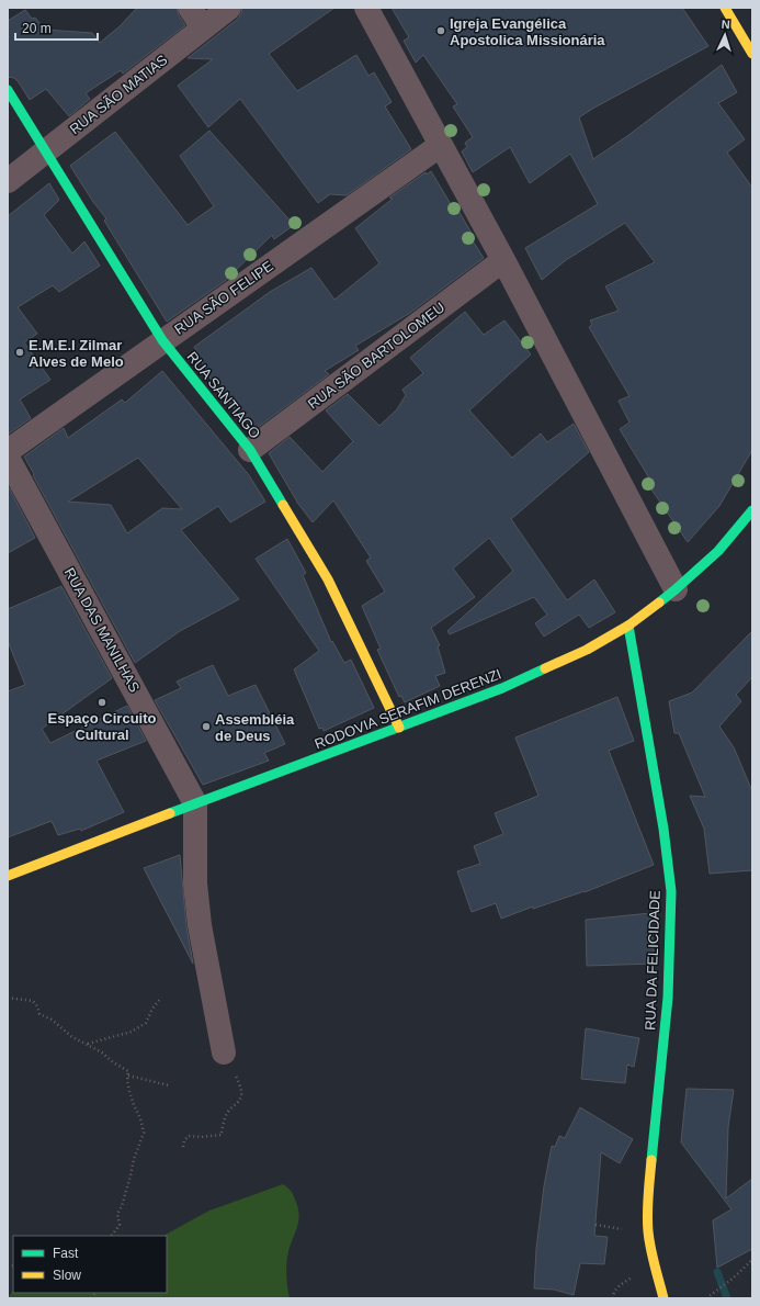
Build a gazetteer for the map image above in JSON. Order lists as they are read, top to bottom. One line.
{"streets":{"street":["RUA SÃO MATIAS","RUA SÃO FELIPE","RUA SÃO BARTOLOMEU","RUA SANTIAGO","RUA DAS MANILHAS","RODOVIA SERAFIM DERENZI","RUA DA FELICIDADE"]},"crossings":[["RUA SÃO MATIAS","RUA SANTIAGO"],["RUA SÃO FELIPE","RUA SANTIAGO"],["RUA SÃO BARTOLOMEU","RUA SANTIAGO"],["RUA SANTIAGO","RODOVIA SERAFIM DERENZI"],["RUA DAS MANILHAS","RODOVIA SERAFIM DERENZI"],["RODOVIA SERAFIM DERENZI","RUA DA FELICIDADE"]],"places":["Igreja Evangélica Apostolica Missionária","E.M.E.I Zilmar Alves de Melo","Espaço Circuito Cultural","Assembléia de Deus"],"legend":["Fast","Slow"],"scale_bar":"20 m","north":"top"}
